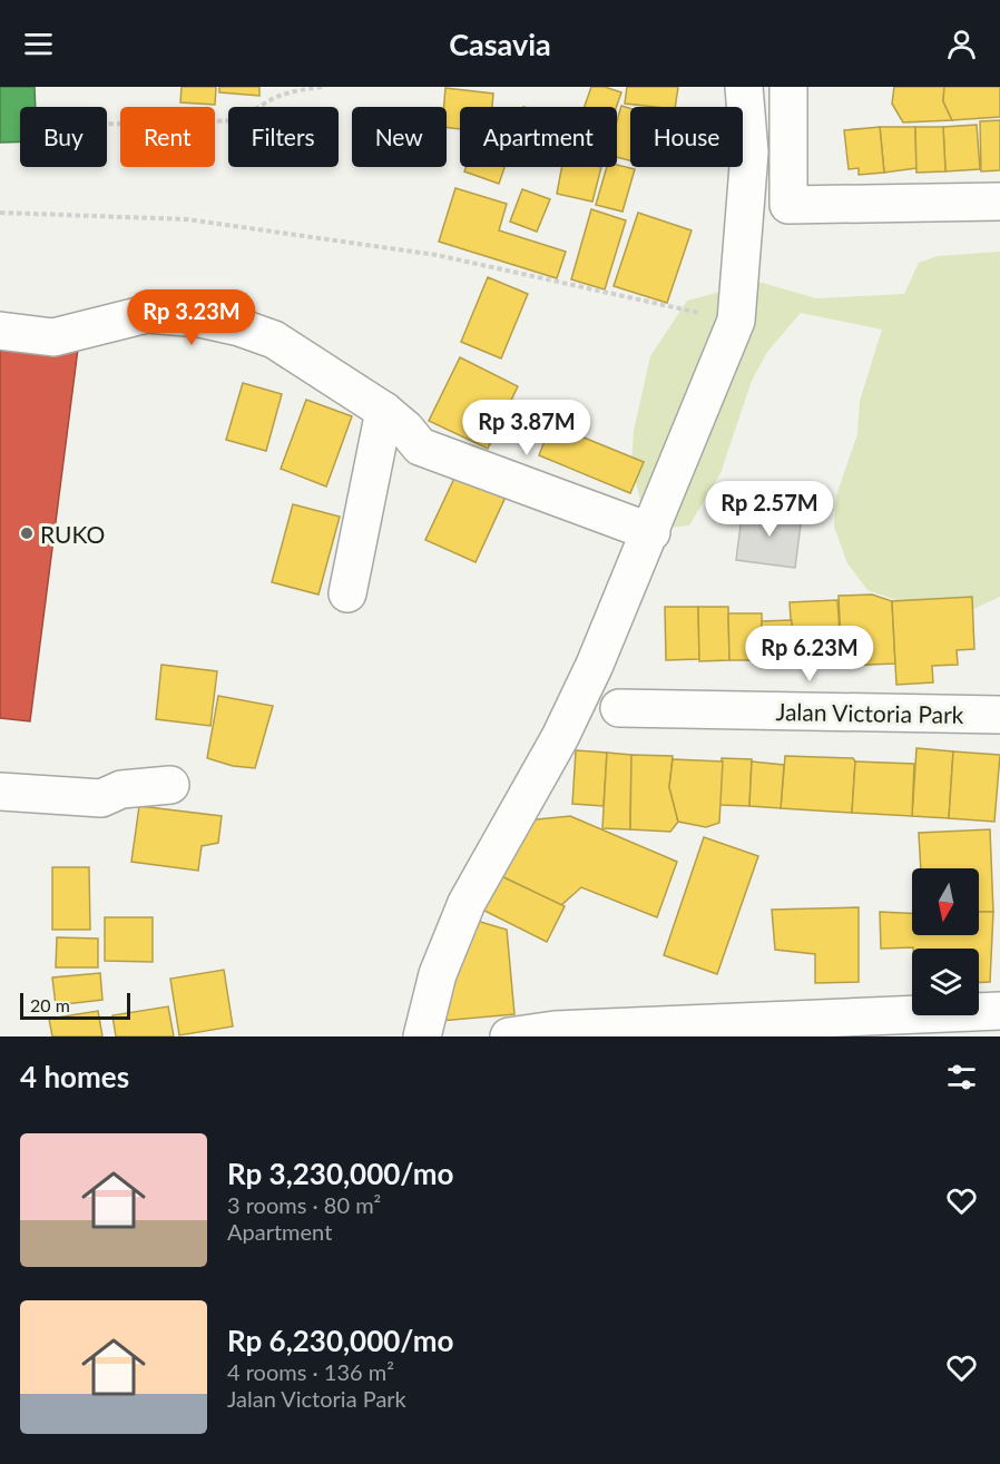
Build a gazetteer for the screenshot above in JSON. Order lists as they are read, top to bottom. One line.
{"streets":{"street":["Jalan Victoria Park"]},"places":["RUKO"],"scale_bar":"20 m","north":"bottom","page":{"header":"Casavia","chip":["Buy","Rent","Filters","New","Apartment","House"],"price":["Rp 3.23M","Rp 3.87M","Rp 2.57M","Rp 6.23M"],"scale":"20 m","heading":"4 homes","list":[{"name":"Rp 3,230,000/mo","note":"3 rooms · 80 m² · Apartment"},{"name":"Rp 6,230,000/mo","note":"4 rooms · 136 m² · Jalan Victoria Park"}]}}
